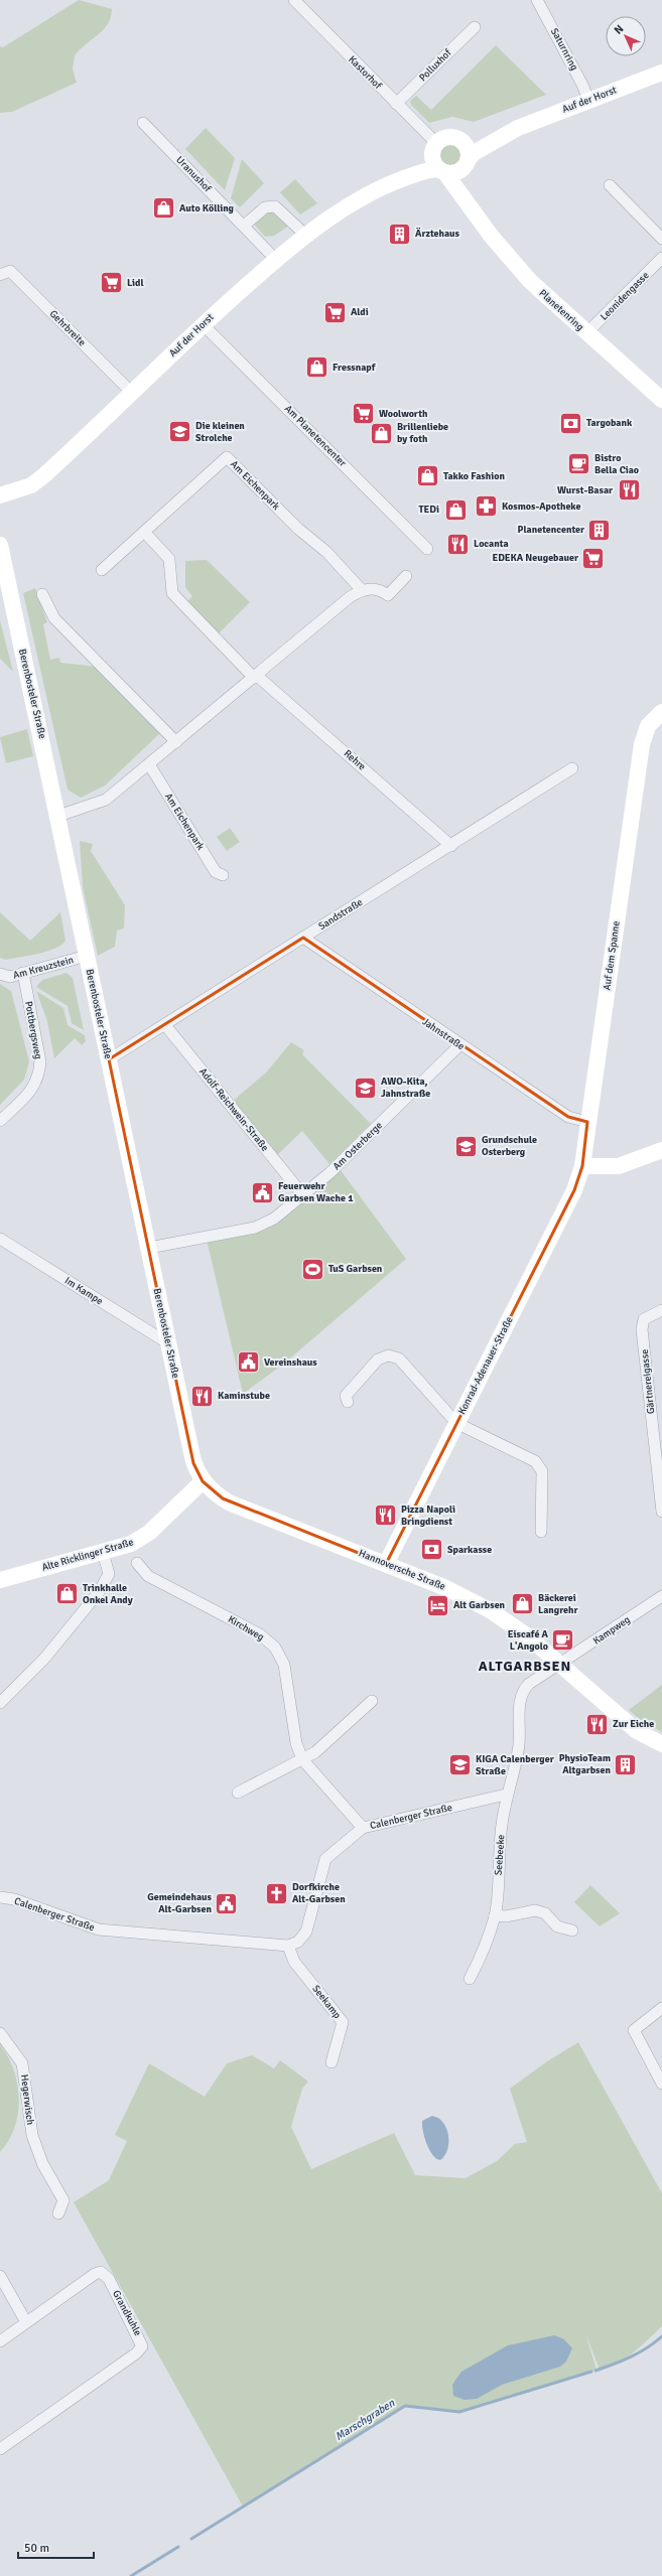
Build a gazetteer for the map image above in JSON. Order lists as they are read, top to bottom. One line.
{"streets":{"street":["Saturnring","Polluxhof","Kastorhof","Auf der Horst","Uranushof","Leonidengasse","Planetenring","Gehrbreite","Am Planetencenter","Am Eichenpark","Berenbosteler Straße","Rehre","Sandstraße","Auf dem Spanne","Am Kreuzstein","Pottbergsweg","Jahnstraße","Adolf-Reichwein-Straße","Am Osterberge","Im Kampe","Konrad-Adenauer-Straße","Gärtnereigasse","Alte Ricklinger Straße","Hannoversche Straße","Kirchweg","Kampweg","Calenberger Straße","Seebeeke","Seekamp","Hegerwisch","Grandkuhle"]},"crossings":[["Saturnring","Auf der Horst"],["Polluxhof","Kastorhof"],["Kastorhof","Auf der Horst"],["Kastorhof","Planetenring"],["Auf der Horst","Uranushof"],["Auf der Horst","Planetenring"],["Auf der Horst","Gehrbreite"],["Auf der Horst","Am Planetencenter"],["Leonidengasse","Planetenring"],["Berenbosteler Straße","Sandstraße"],["Berenbosteler Straße","Am Kreuzstein"],["Berenbosteler Straße","Am Osterberge"],["Berenbosteler Straße","Im Kampe"],["Berenbosteler Straße","Alte Ricklinger Straße"],["Berenbosteler Straße","Hannoversche Straße"],["Rehre","Sandstraße"],["Sandstraße","Jahnstraße"],["Sandstraße","Adolf-Reichwein-Straße"],["Auf dem Spanne","Jahnstraße"],["Auf dem Spanne","Konrad-Adenauer-Straße"],["Am Kreuzstein","Pottbergsweg"],["Jahnstraße","Am Osterberge"],["Adolf-Reichwein-Straße","Am Osterberge"],["Konrad-Adenauer-Straße","Hannoversche Straße"],["Alte Ricklinger Straße","Hannoversche Straße"],["Hannoversche Straße","Kampweg"],["Kirchweg","Calenberger Straße"],["Calenberger Straße","Seebeeke"],["Calenberger Straße","Seekamp"]],"districts":["ALTGARBSEN"],"water":["Marschgraben"],"places":{"shop":["Auto Kölling","Fressnapf","Brillenliebe by foth","Takko Fashion","TEDi","Trinkhalle Onkel Andy","Bäckerei Langrehr"],"building":["Ärztehaus","Planetencenter","PhysioTeam Altgarbsen"],"supermarket":["Lidl","Aldi","Woolworth","EDEKA Neugebauer"],"bank":["Targobank","Sparkasse"],"school or university":["Die kleinen Strolche","AWO-Kita, Jahnstraße","Grundschule Osterberg","KIGA Calenberger Straße"],"cafe":["Bistro Bella Ciao","Eiscafé A L'Angolo"],"restaurant":["Wurst-Basar","Locanta","Kaminstube","Pizza Napoli Bringdienst","Zur Eiche"],"pharmacy":["Kosmos-Apotheke"],"public building":["Feuerwehr Garbsen Wache 1","Vereinshaus","Gemeindehaus Alt-Garbsen"],"sports":["TuS Garbsen"],"hotel":["Alt Garbsen"],"church":["Dorfkirche Alt-Garbsen"]},"scale_bar":"50 m","north":"top left"}
